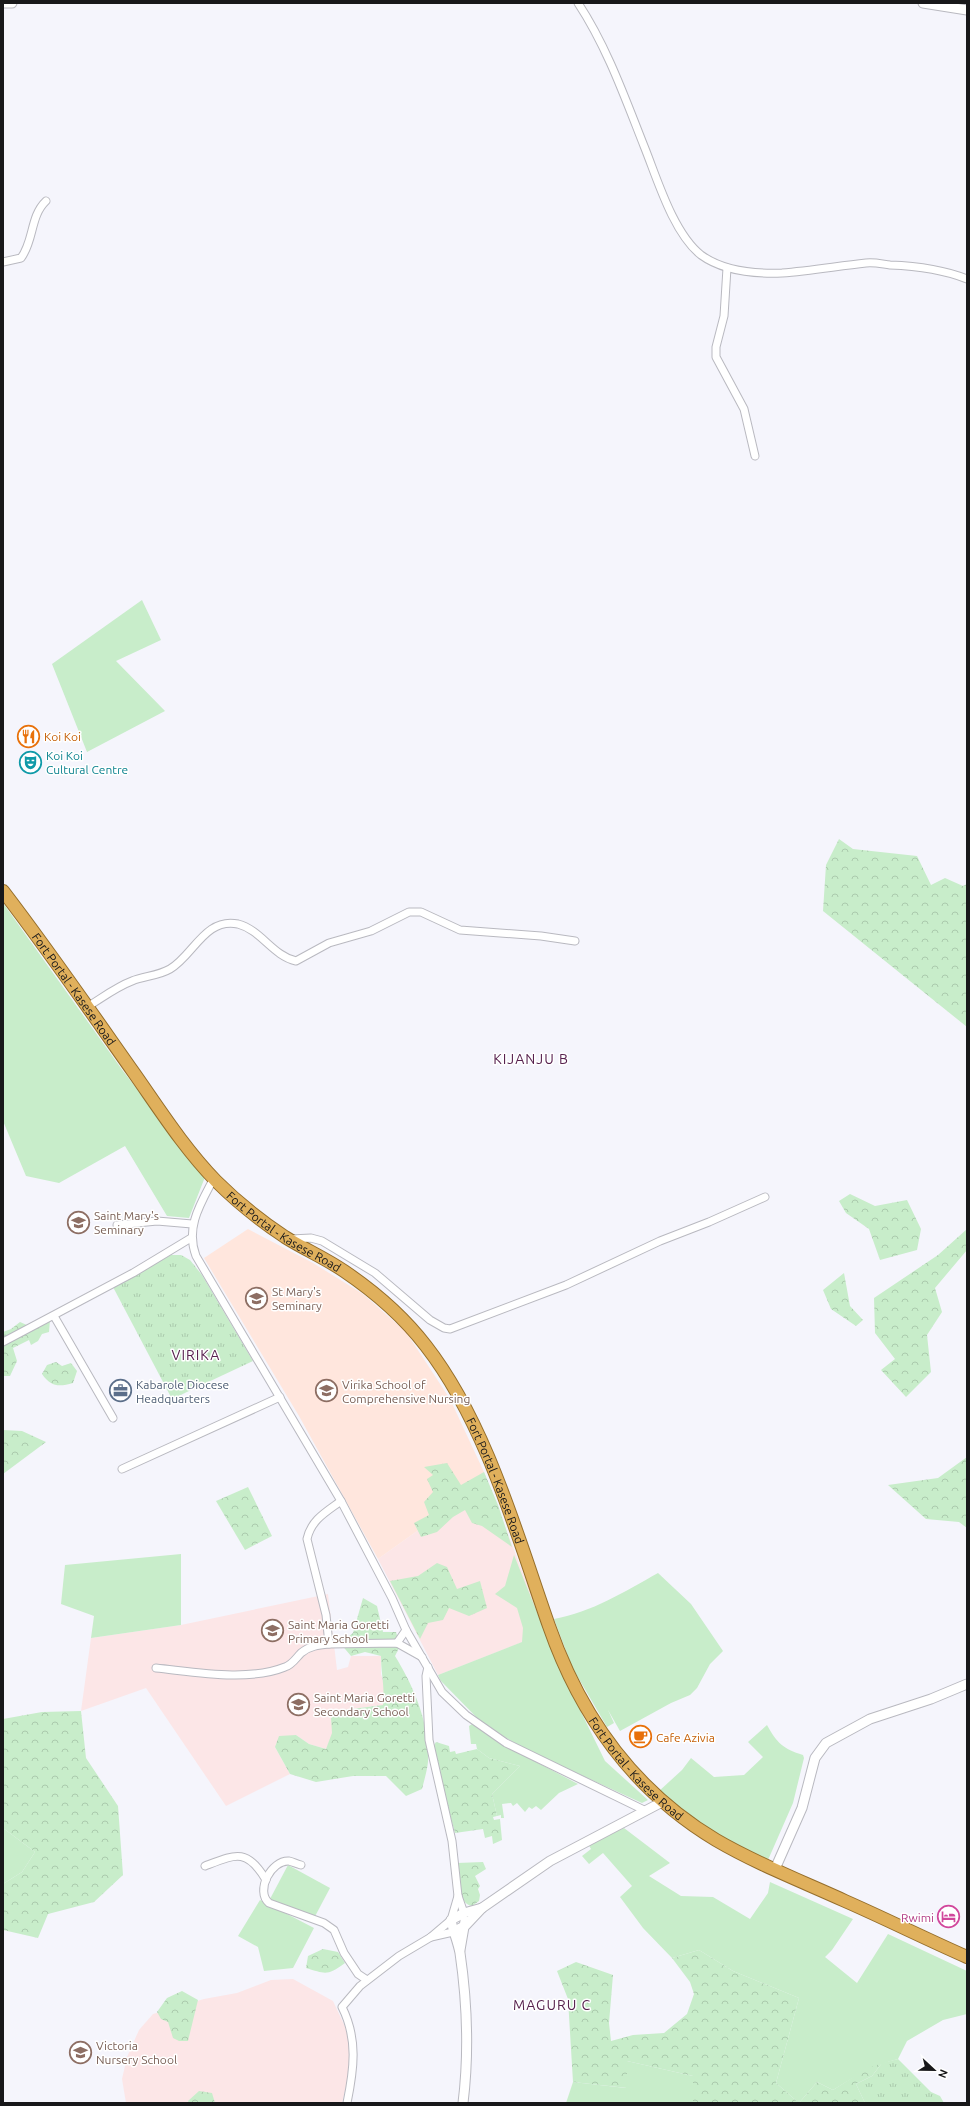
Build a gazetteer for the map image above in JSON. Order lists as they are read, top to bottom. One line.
{"streets":{"highway":["Fort Portal - Kasese Road"]},"districts":["KIJANJU B","VIRIKA","MAGURU C"],"places":{"restaurant":["Koi Koi"],"theatre":["Koi Koi Cultural Centre"],"school or university":["Saint Mary's Seminary","St Mary's Seminary","Virika School of Comprehensive Nursing","Saint Maria Goretti Primary School","Saint Maria Goretti Secondary School","Victoria Nursery School"],"office":["Kabarole Diocese Headquarters"],"cafe":["Cafe Azivia"],"hotel":["Rwimi"]},"north":"right"}
